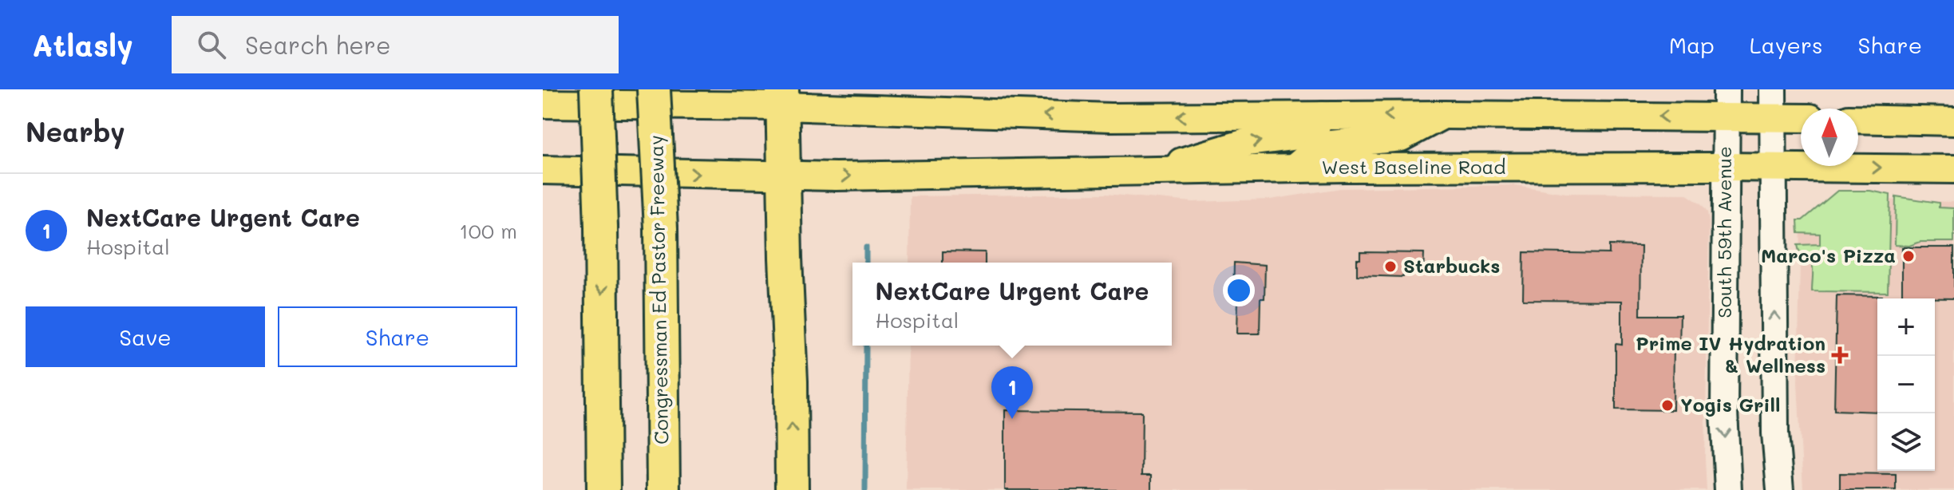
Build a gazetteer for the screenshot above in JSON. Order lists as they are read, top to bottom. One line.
{"streets":{"highway":["Congressman Ed Pastor Freeway"],"main road":["West Baseline Road","South 59th Avenue"]},"crossings":[["West Baseline Road","South 59th Avenue"]],"places":{"other":["Marco's Pizza","Starbucks","Yogis Grill"],"health":["Prime IV Hydration & Wellness"]},"north":"top","page":{"header":"Atlasly","search":"Search here","nav":["Map","Layers","Share"],"heading":"Nearby","list":[{"mark":"1","name":"NextCare Urgent Care","note":"Hospital","value":"100 m"}],"popup":["NextCare Urgent Care","Hospital"],"buttons":["Save","Share"],"map_buttons":["+","−"],"pins":"1"}}
